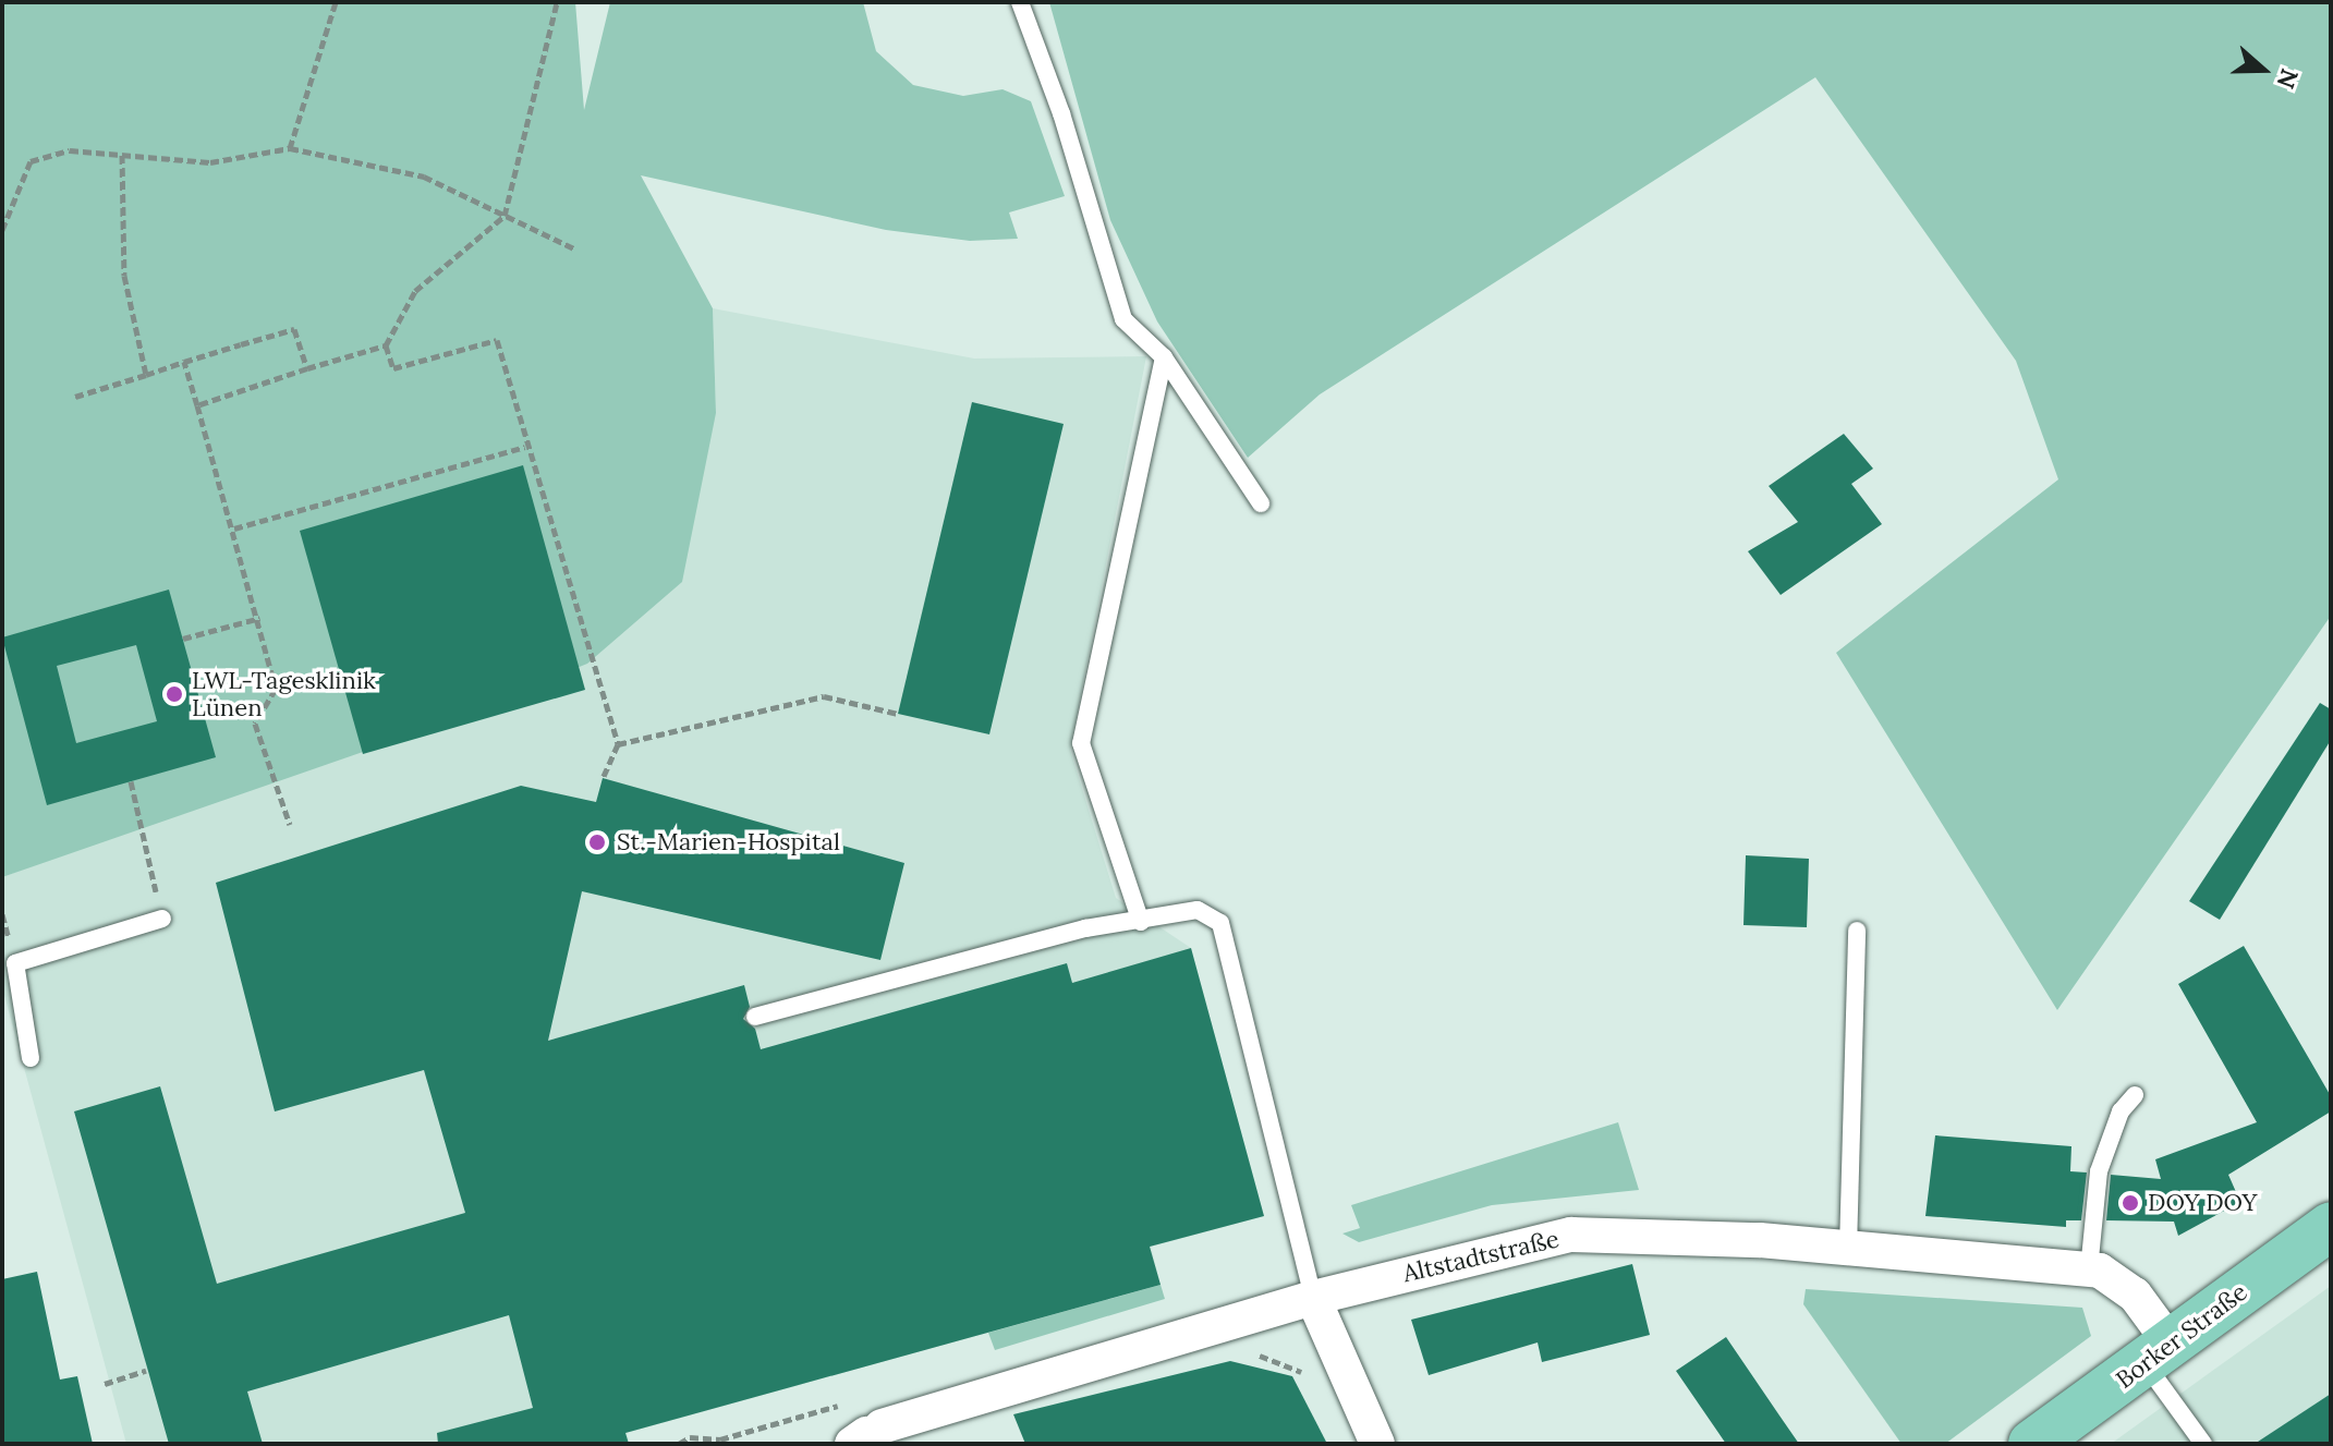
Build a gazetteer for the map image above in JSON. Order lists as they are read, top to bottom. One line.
{"streets":{"main road":["Borker Straße"],"street":["Altstadtstraße"]},"crossings":[["Altstadtstraße","Borker Straße"]],"places":["LWL-Tagesklinik Lünen","St.-Marien-Hospital","DOY DOY"],"north":"right"}
